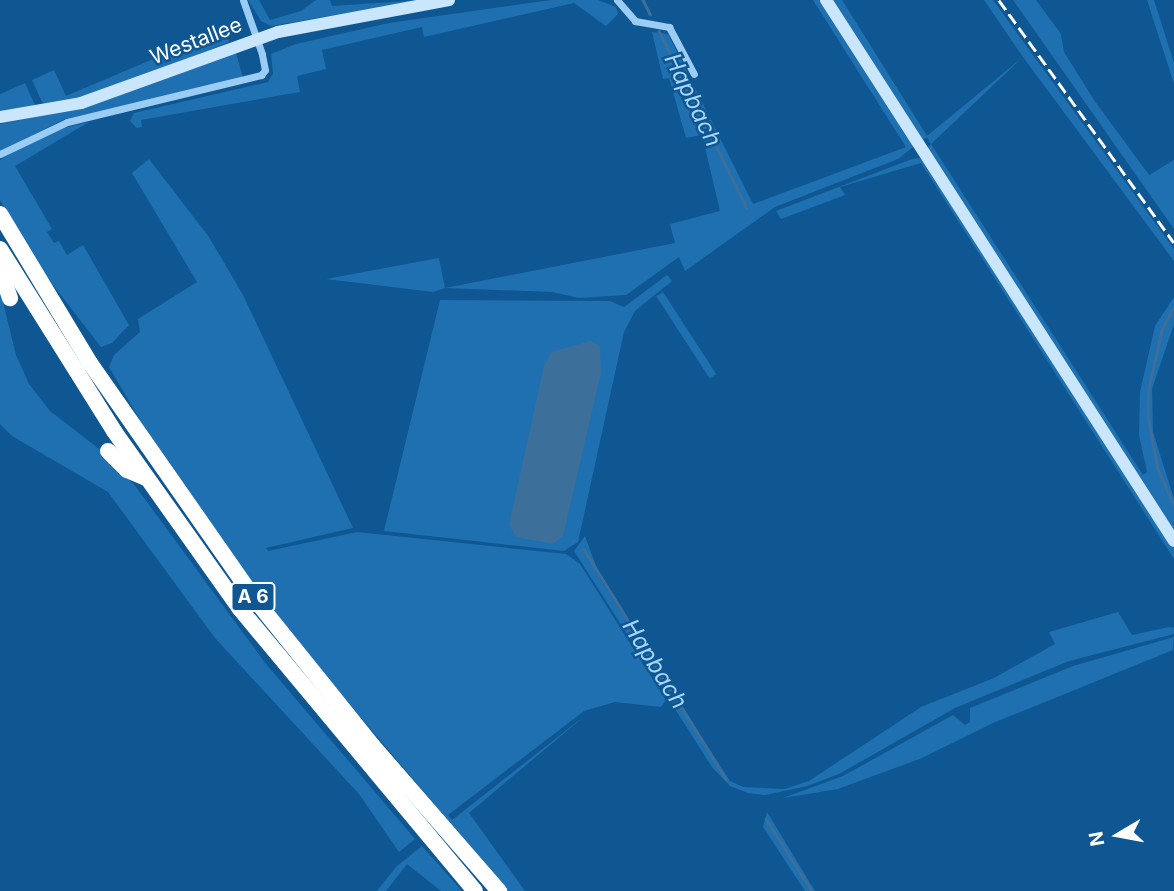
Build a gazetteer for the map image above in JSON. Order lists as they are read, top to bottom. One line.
{"streets":{"highway":["A 6"],"main road":["Westallee"]},"water":["Hapbach"],"north":"left"}
